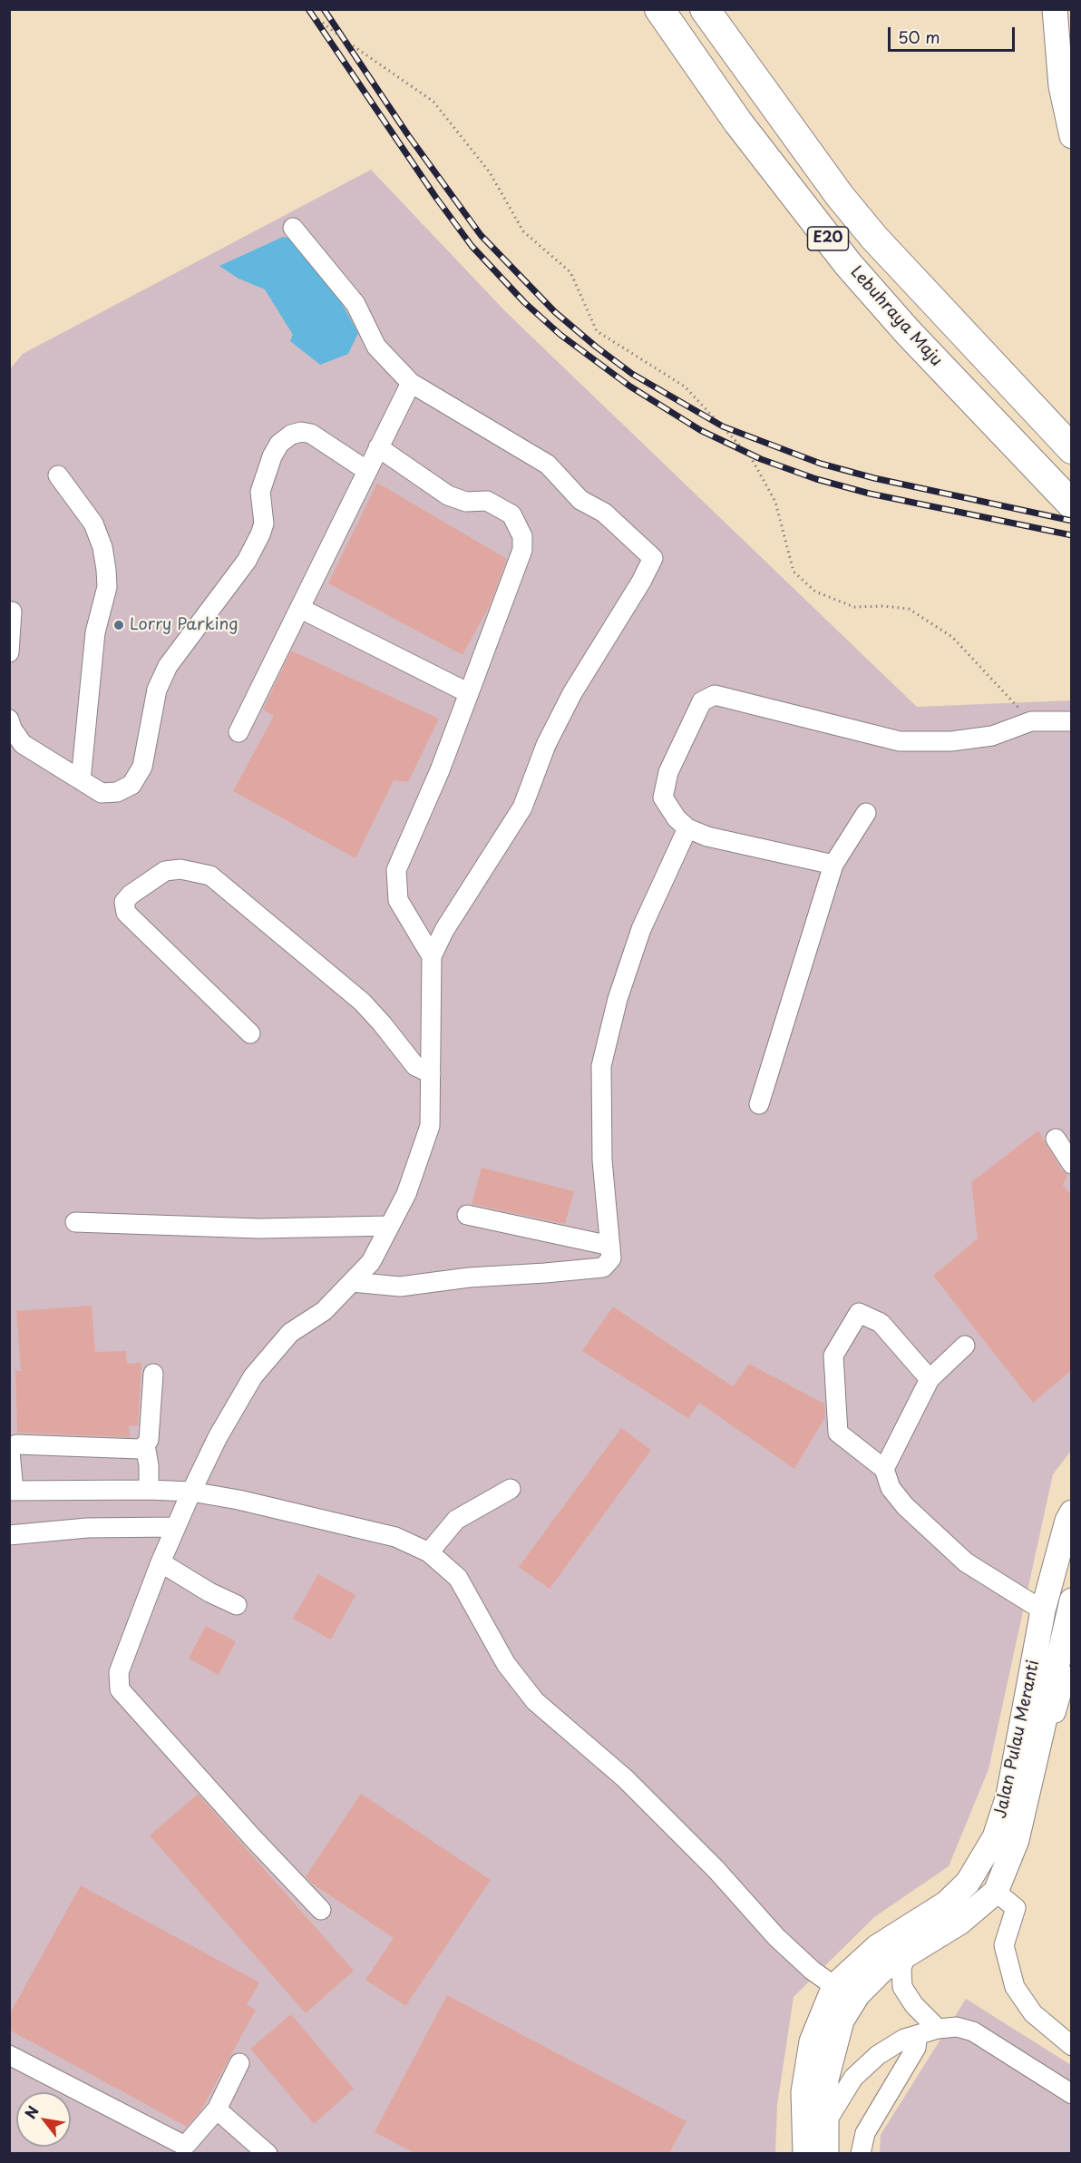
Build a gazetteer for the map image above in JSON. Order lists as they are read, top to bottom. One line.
{"streets":{"highway":["E20","Lebuhraya Maju"],"main road":["Jalan Pulau Meranti"]},"places":["Lorry Parking"],"scale_bar":"50 m","north":"top left"}
